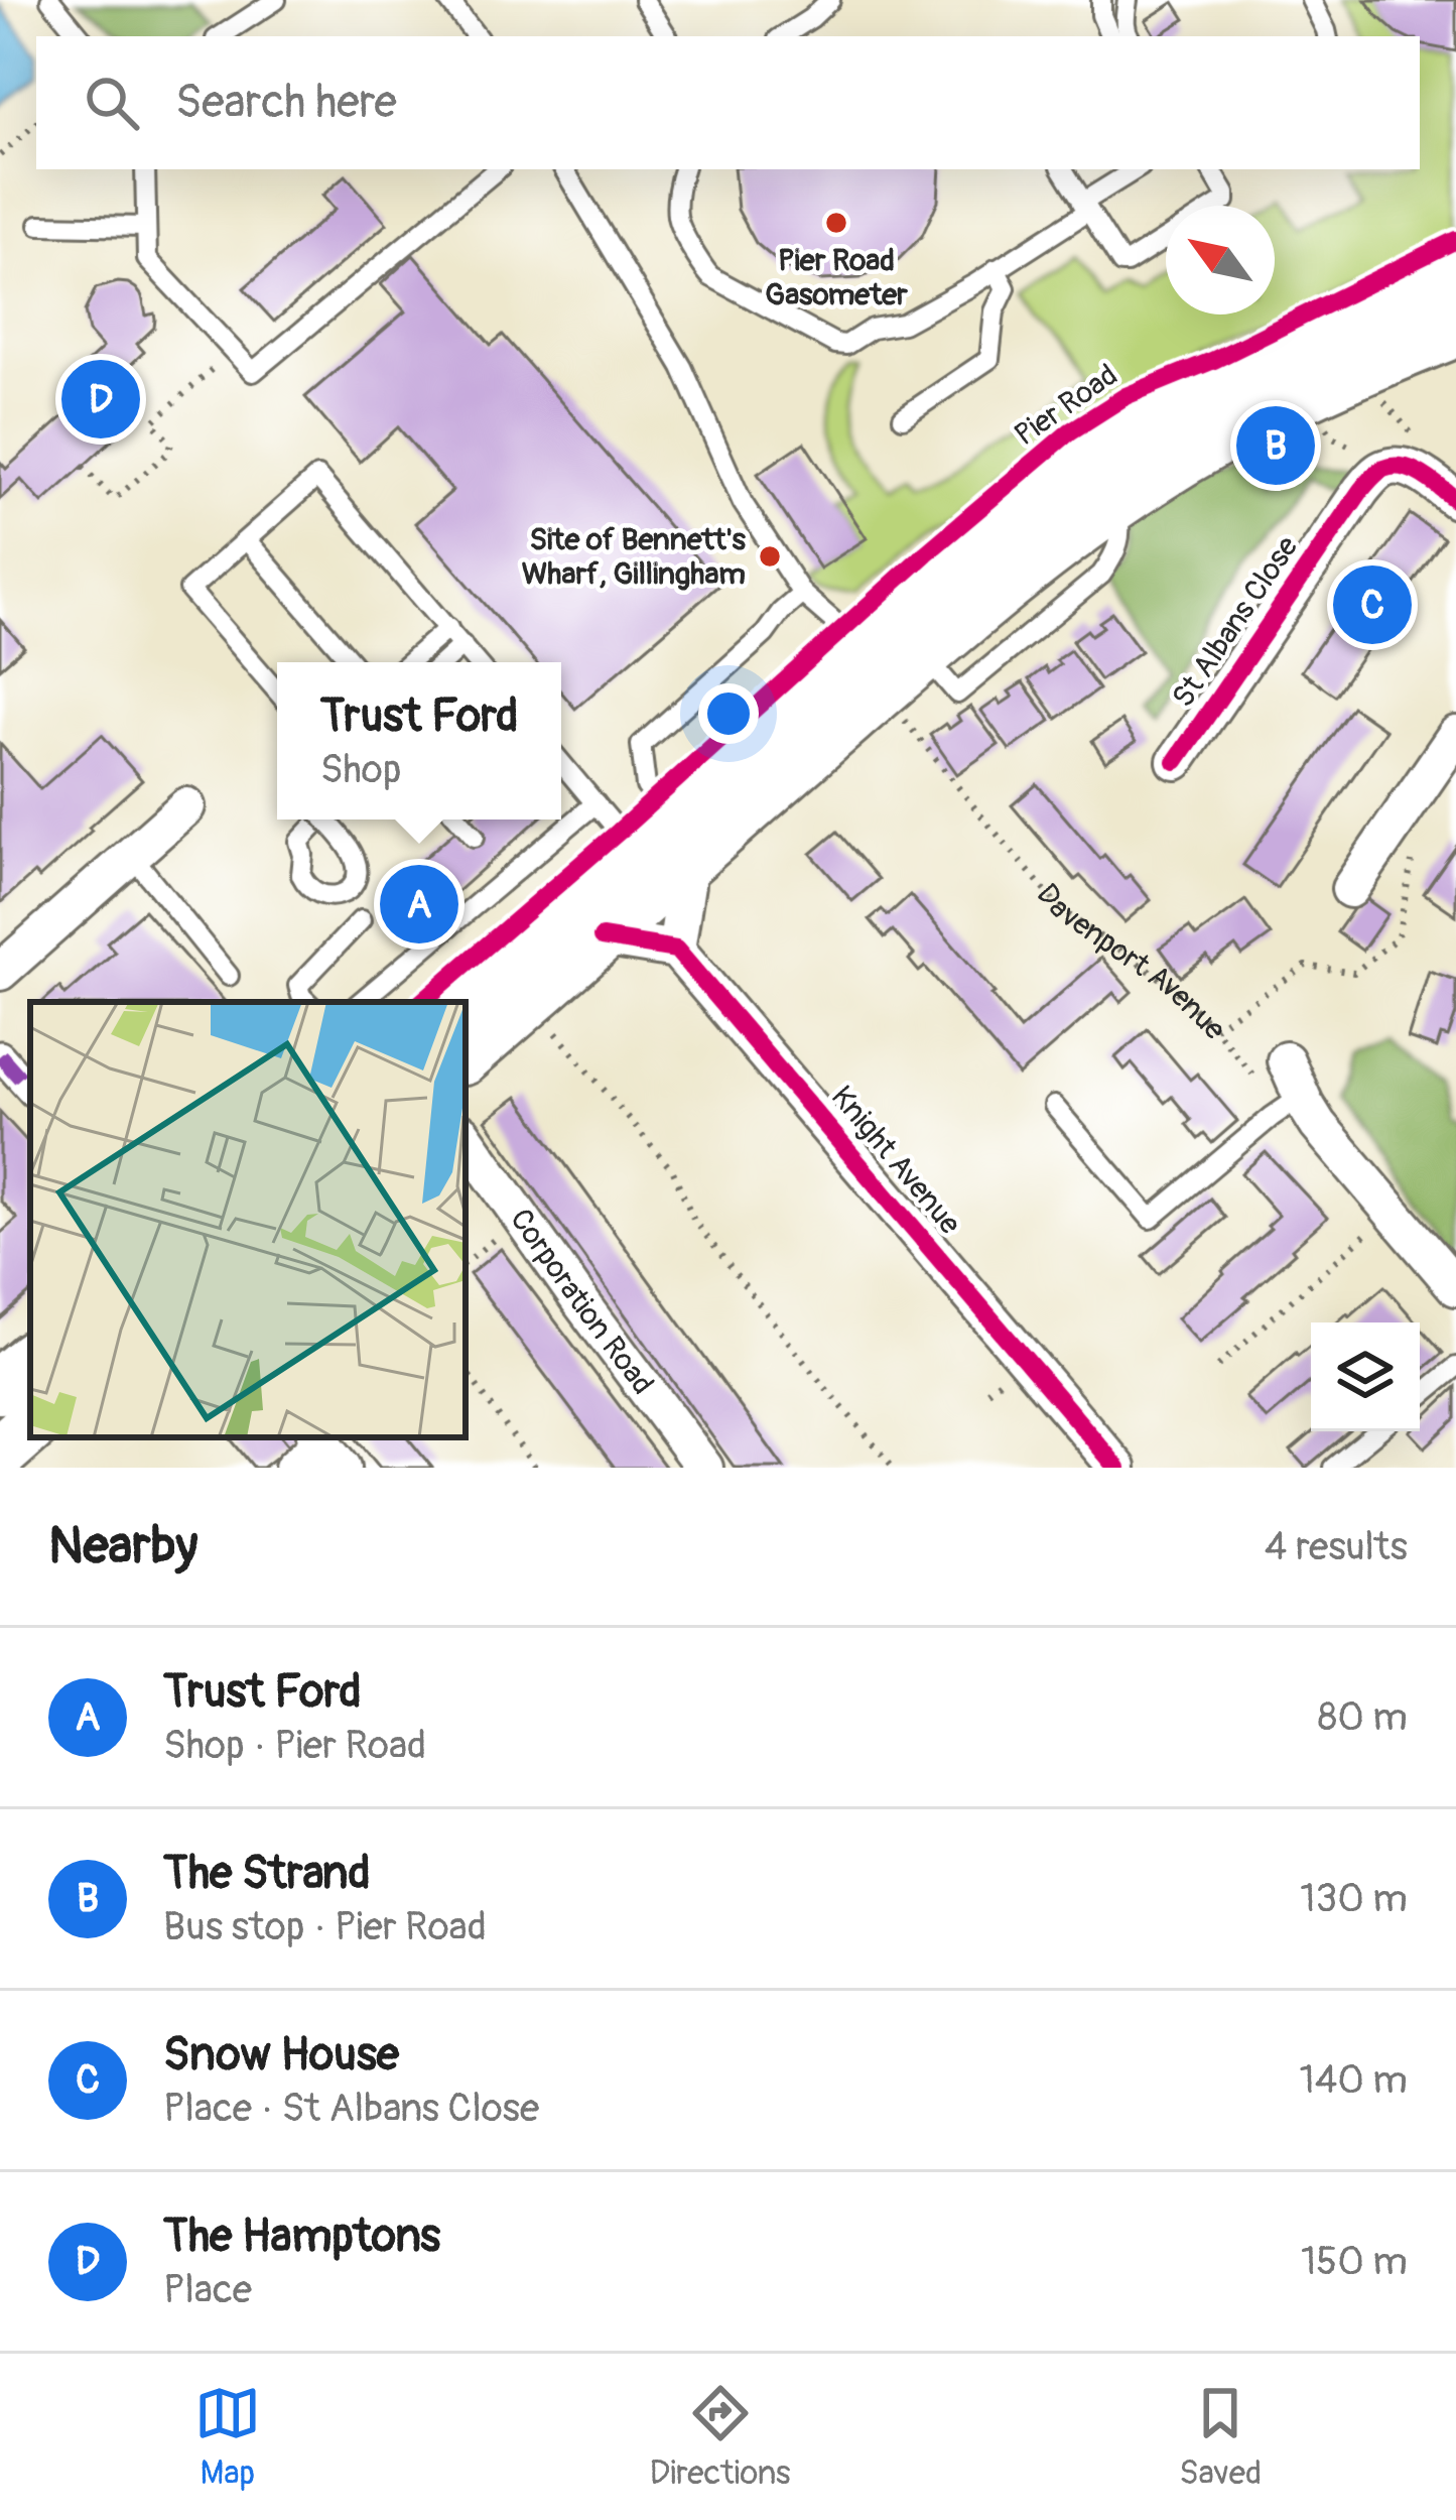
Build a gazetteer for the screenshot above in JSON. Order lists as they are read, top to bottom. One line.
{"streets":{"street":["St Albans Close","Knight Avenue","Corporation Road"],"path":["Davenport Avenue"],"cycle path":["Pier Road"]},"places":["Pier Road Gasometer","Site of Bennett's Wharf, Gillingham"],"north":"top left","page":{"search":"Search here","pins":["D","B","C","A"],"popup":["Trust Ford","Shop"],"heading":["Nearby","4 results"],"list":[{"mark":"A","name":"Trust Ford","note":"Shop · Pier Road","value":"80 m"},{"mark":"B","name":"The Strand","note":"Bus stop · Pier Road","value":"130 m"},{"mark":"C","name":"Snow House","note":"Place · St Albans Close","value":"140 m"},{"mark":"D","name":"The Hamptons","note":"Place","value":"150 m"}],"nav":["Map","Directions","Saved"]}}
